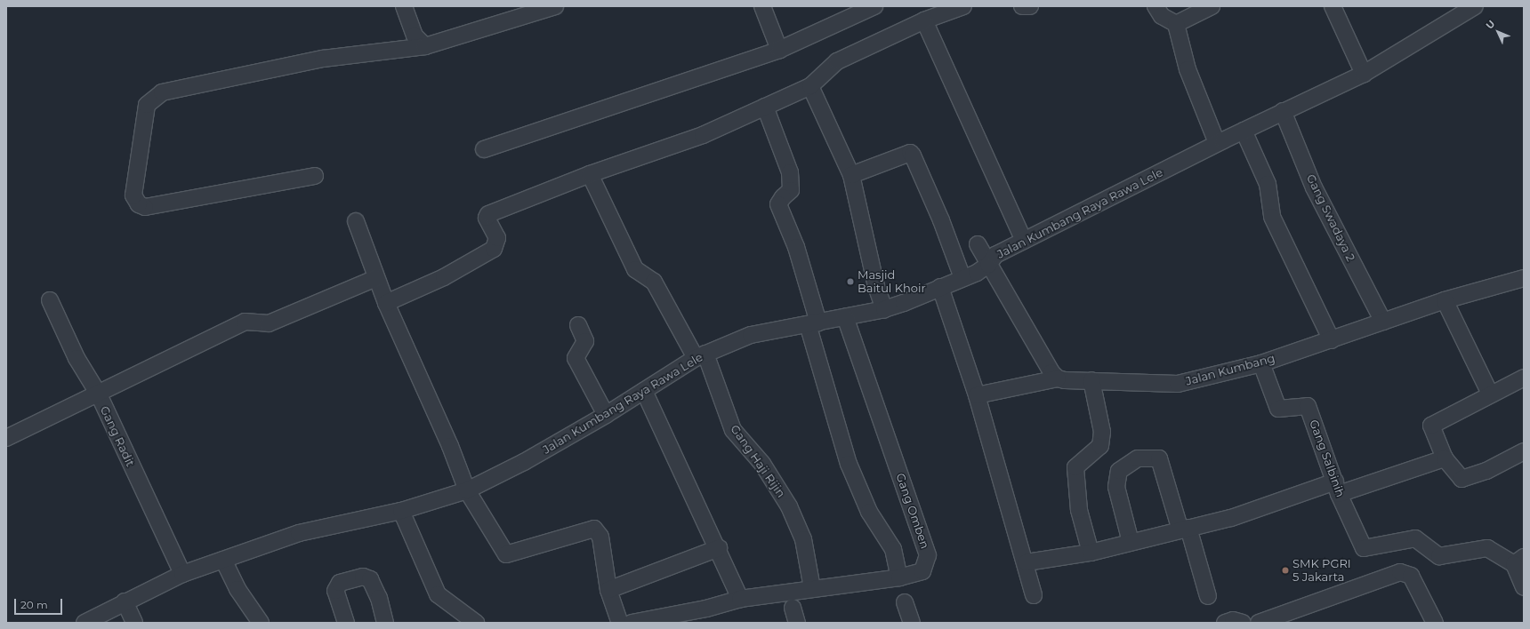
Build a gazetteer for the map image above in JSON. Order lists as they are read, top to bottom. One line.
{"streets":{"street":["Jalan Kumbang Raya Rawa Lele","Gang Swadaya 2","Jalan Kumbang","Gang Radit","Gang Salbinih","Gang Haji Rijin","Gang Omben"]},"crossings":[["Jalan Kumbang Raya Rawa Lele","Gang Swadaya 2"],["Jalan Kumbang Raya Rawa Lele","Gang Radit"],["Jalan Kumbang Raya Rawa Lele","Gang Haji Rijin"],["Jalan Kumbang Raya Rawa Lele","Gang Omben"],["Gang Swadaya 2","Jalan Kumbang"],["Jalan Kumbang","Gang Salbinih"],["Gang Haji Rijin","Gang Omben"]],"places":["Masjid Baitul Khoir","SMK PGRI 5 Jakarta"],"scale_bar":"20 m","north":"top left"}
